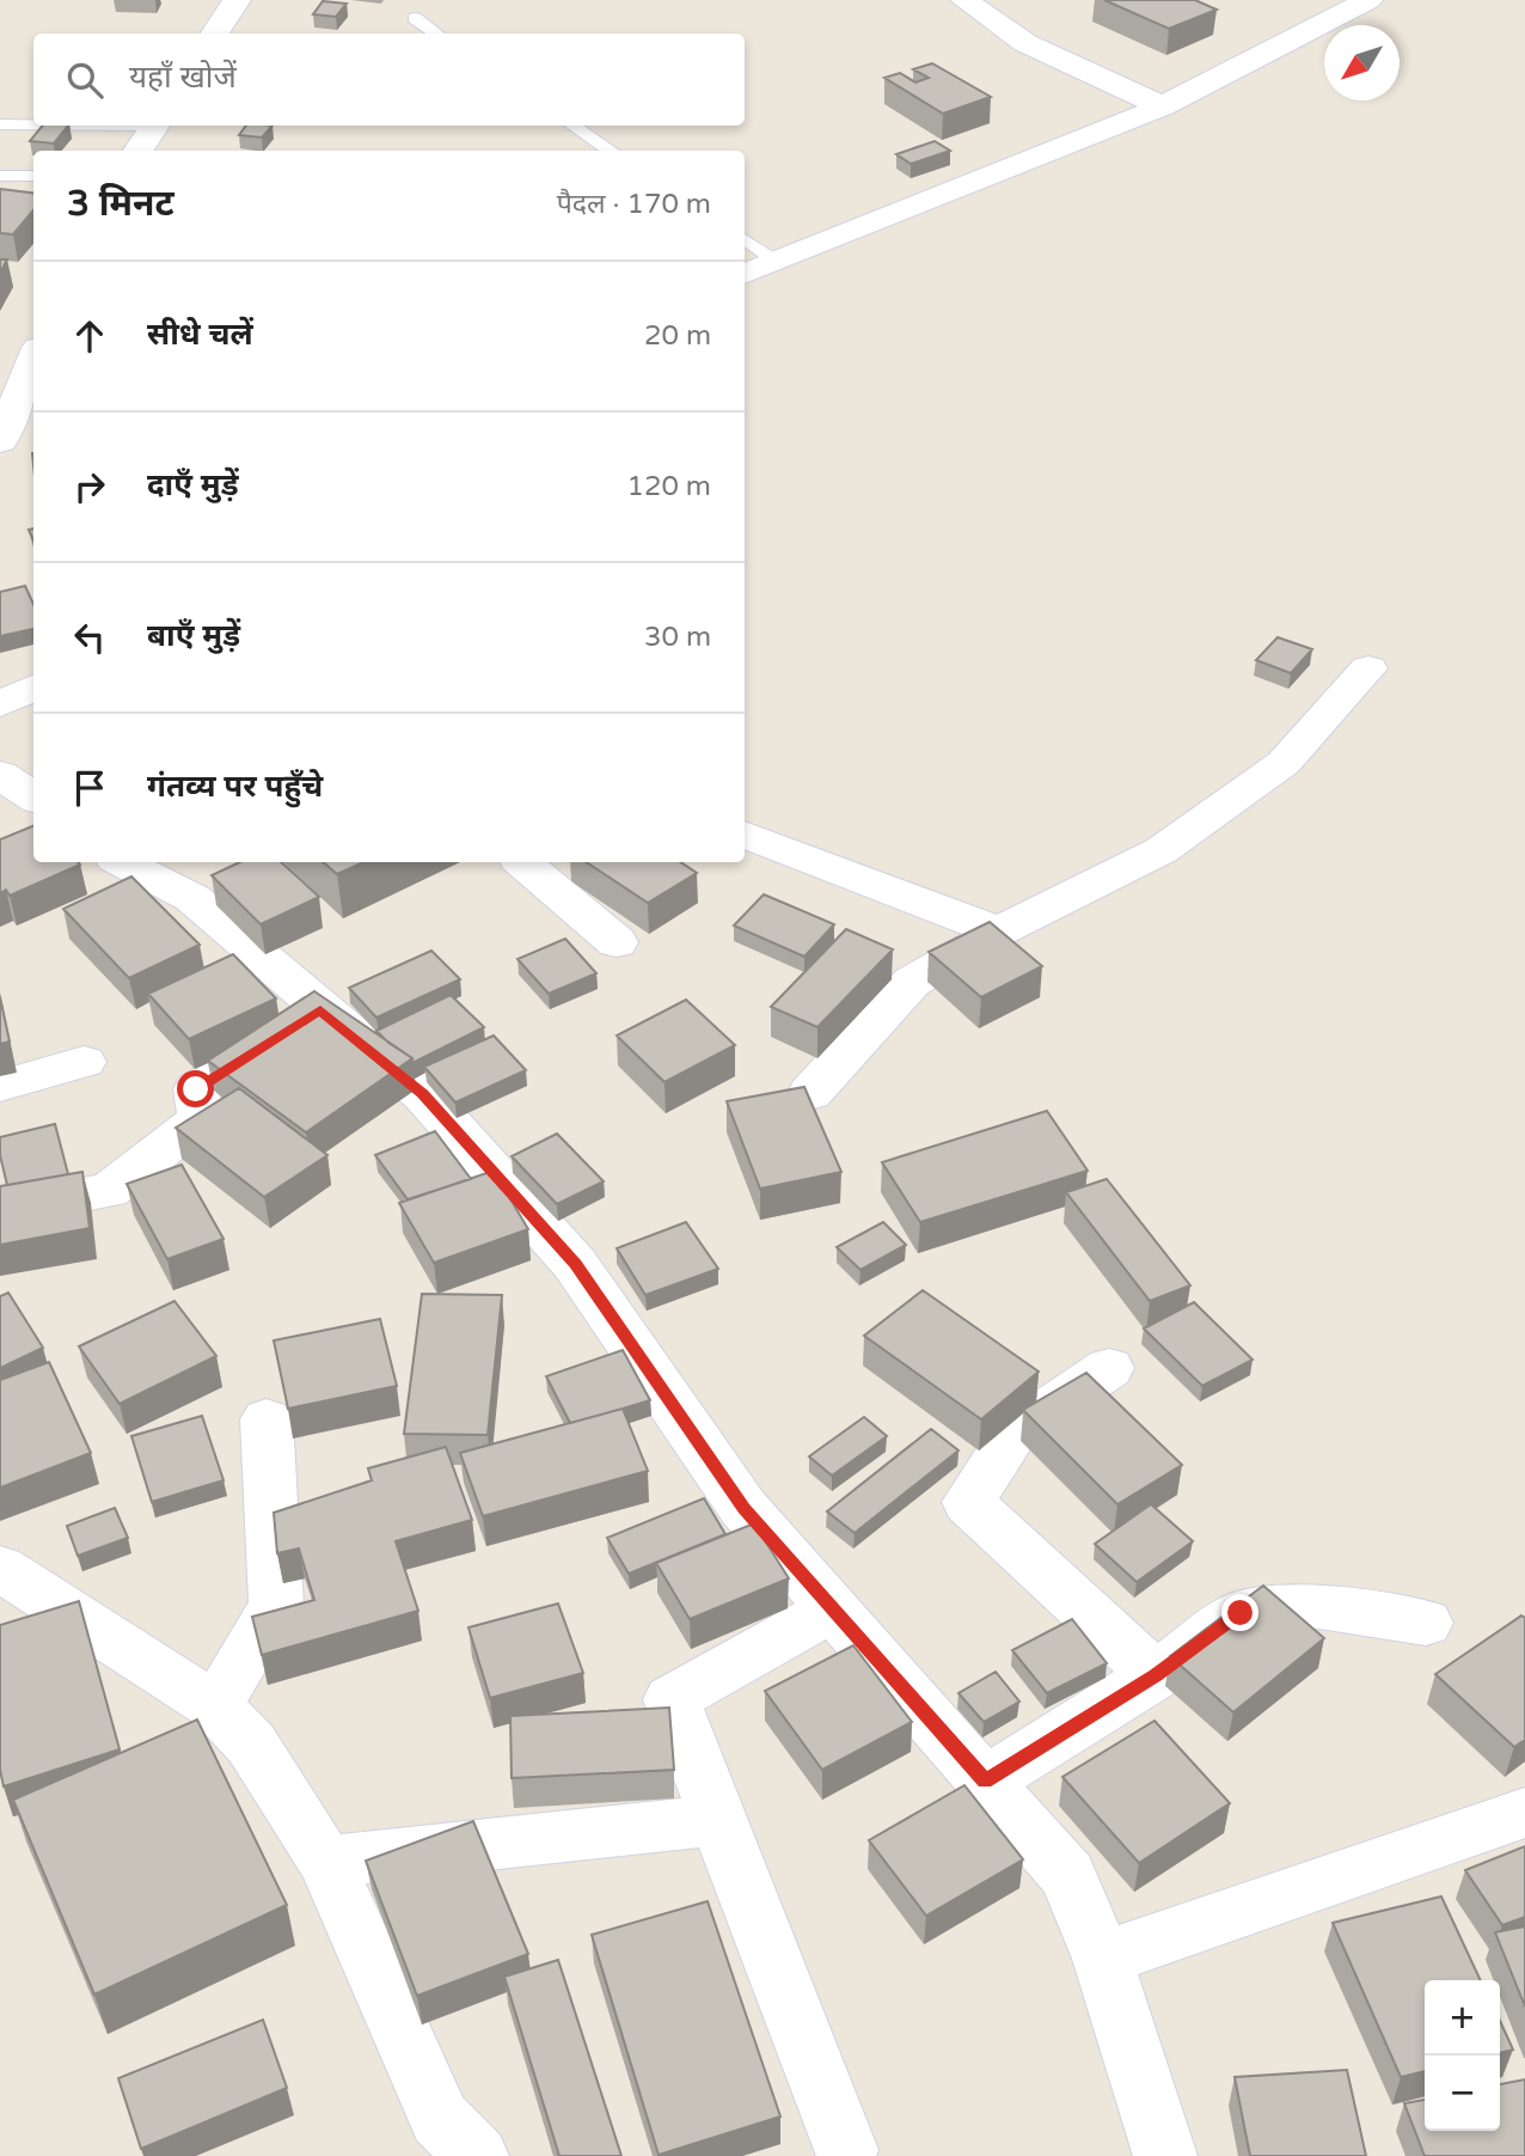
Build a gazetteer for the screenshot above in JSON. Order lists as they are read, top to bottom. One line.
{"north":"bottom left","page":{"search":"यहाँ खोजें","heading":["3 मिनट","पैदल · 170 m"],"list":[["सीधे चलें","20 m"],["दाएँ मुड़ें","120 m"],["बाएँ मुड़ें","30 m"],"गंतव्य पर पहुँचे"],"map_buttons":["+","−"]}}
